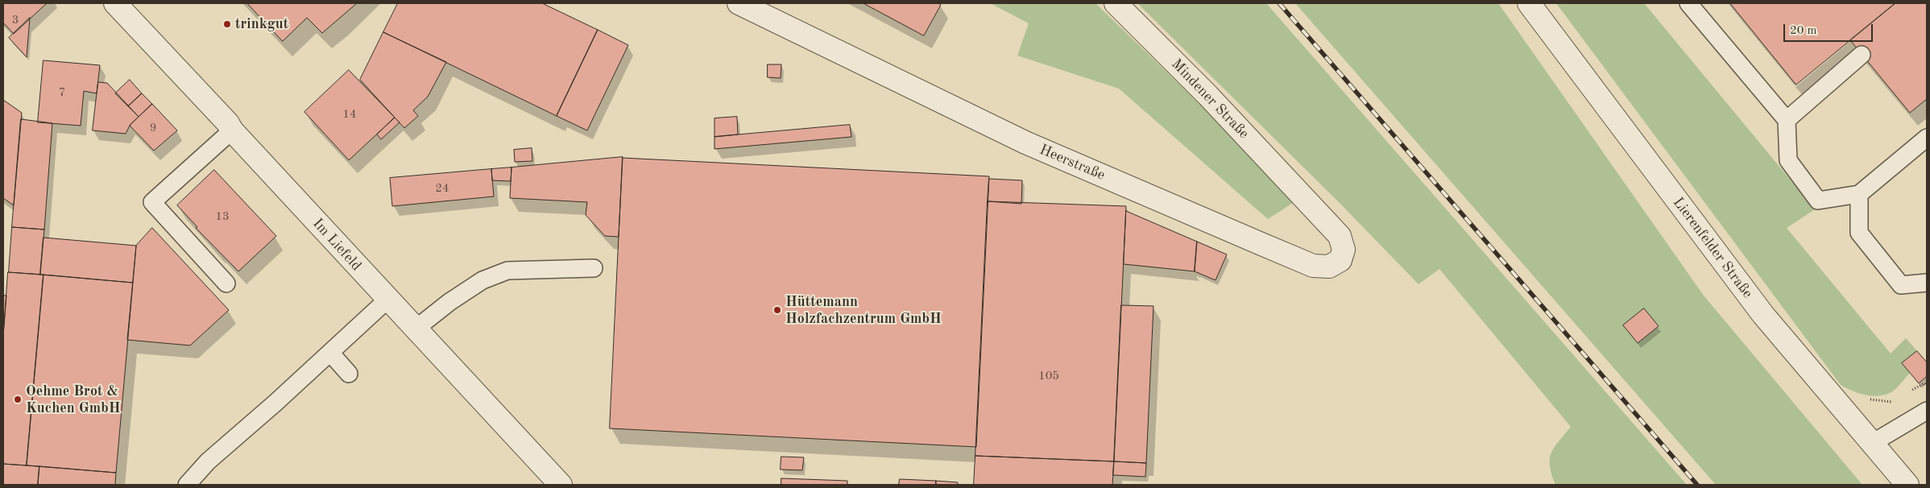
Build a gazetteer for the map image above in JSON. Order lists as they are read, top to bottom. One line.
{"streets":{"street":["Mindener Straße","Heerstraße","Im Liefeld","Lierenfelder Straße"]},"crossings":[["Mindener Straße","Heerstraße"]],"places":["trinkgut","Hüttemann Holzfachzentrum GmbH","Oehme Brot & Kuchen GmbH"],"house_numbers":["3","7","14","9","24","13","105"],"scale_bar":"20 m"}
